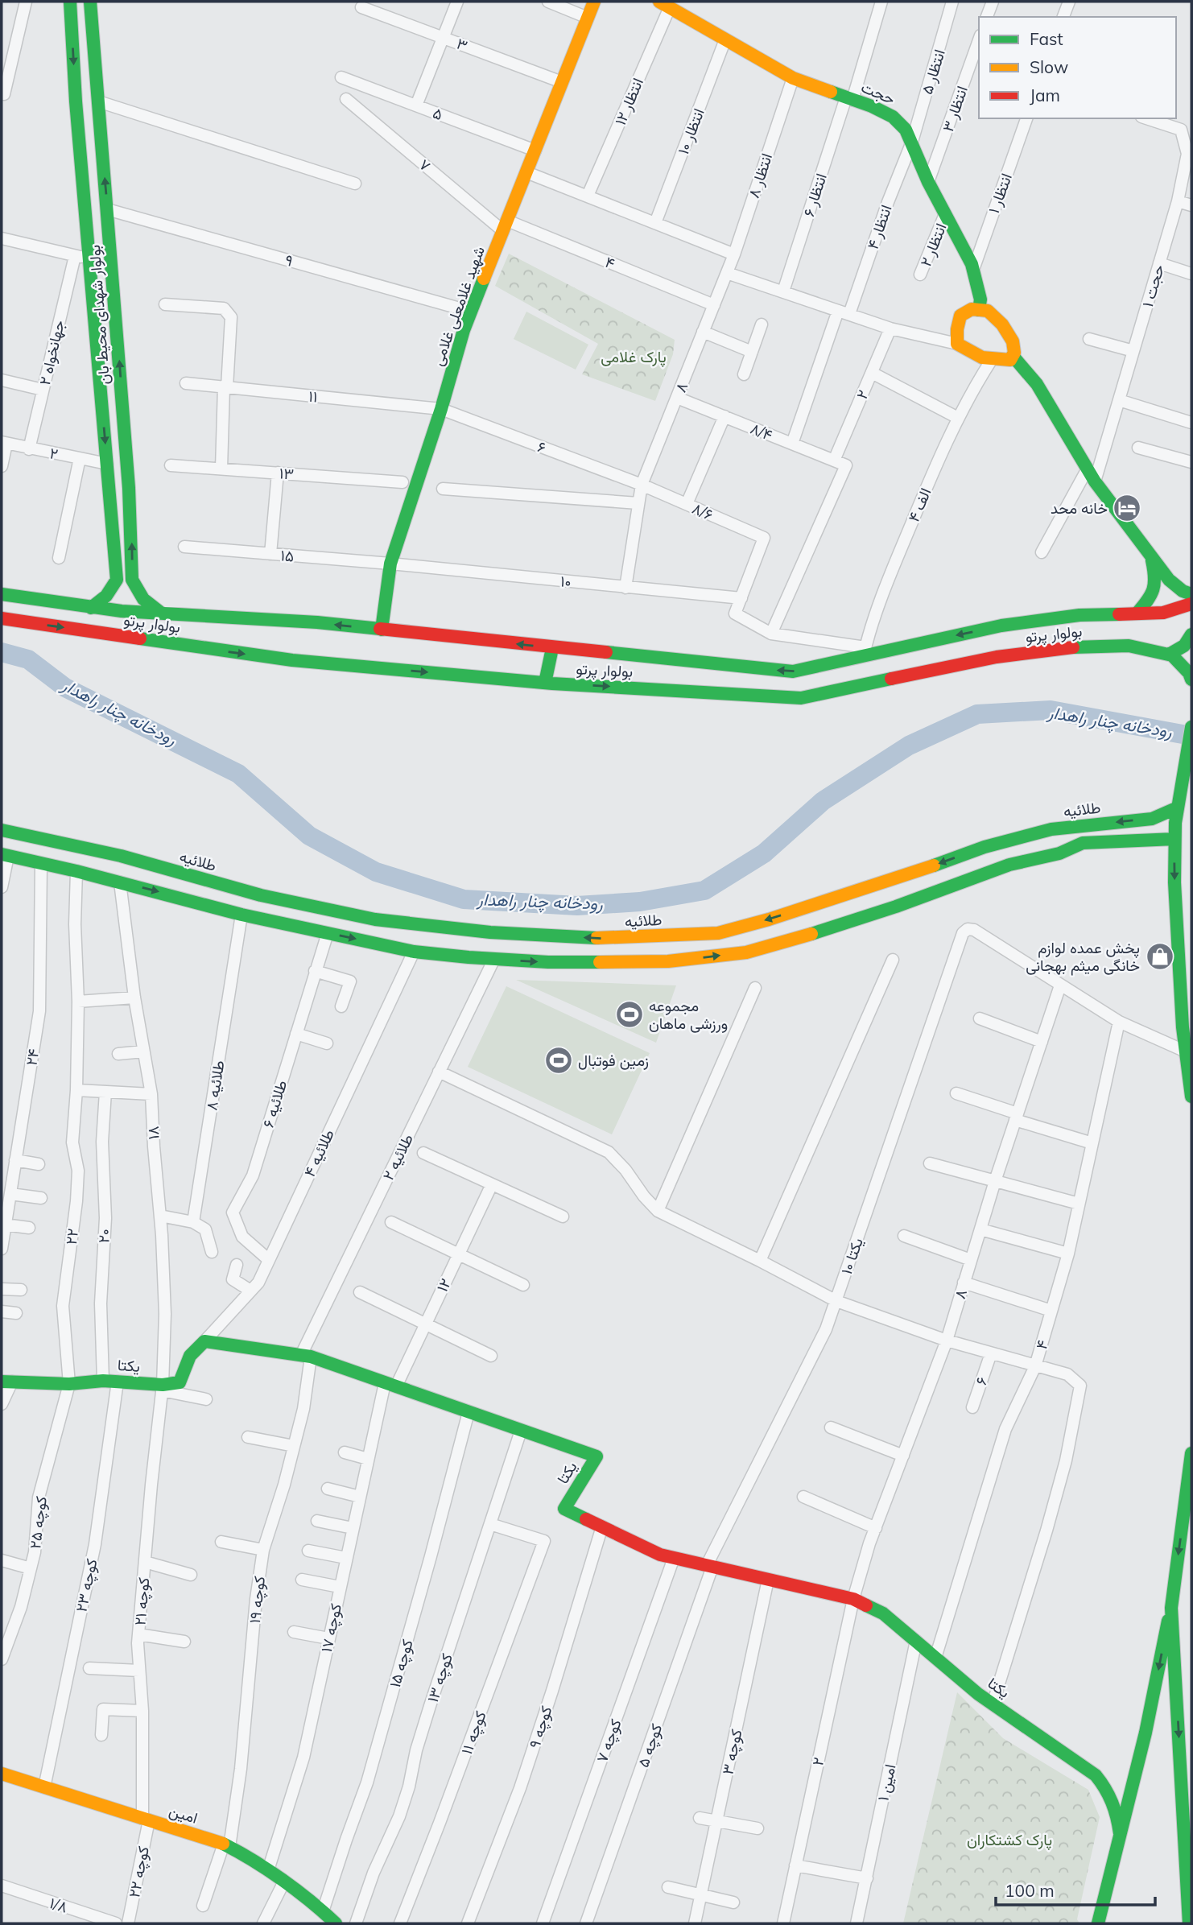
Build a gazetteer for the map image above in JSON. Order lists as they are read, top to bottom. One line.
{"streets":{"main road":["حجت","شهید غلامعلی غلامی","بولوار شهدای محیط بان","بولوار پرتو","طلائیه","یکتا","امین"],"street":["۳","انتظار ۵","انتظار ۱۲","انتظار ۳","۵","انتظار ۱۰","۷","انتظار ۸","انتظار ۱","انتظار ۶","انتظار ۴","انتظار ۲","۹","۴","حجت ۱","جهانخواه ۲","۸","۲","۱۱","۸/۴","۶","۱۳","۴ الف","۸/۶","۱۵","۱۰","۲۴","طلائیه ۸","طلائیه ۶","۱۸","طلائیه ۴","طلائیه ۲","۲۰","۲۲","۱۰ یکتا","۱۲","کوچه ۲۵","کوچه ۲۳","کوچه ۱۹","کوچه ۲۱","کوچه ۱۷","کوچه ۱۵","کوچه ۱۳","کوچه ۹","کوچه ۱۱","کوچه ۷","کوچه ۵","کوچه ۳","امین ۱","کوچه ۲۲","۱/۸"]},"crossings":[["۳","شهید غلامعلی غلامی"],["انتظار ۵","حجت"],["انتظار ۵","انتظار ۴"],["حجت","انتظار ۱۲"],["حجت","انتظار ۳"],["حجت","انتظار ۱۰"],["حجت","انتظار ۸"],["حجت","انتظار ۱"],["حجت","انتظار ۶"],["حجت","انتظار ۴"],["حجت","انتظار ۲"],["حجت","۴ الف"],["۵","شهید غلامعلی غلامی"],["۷","۴"],["۷","شهید غلامعلی غلامی"],["انتظار ۸","۸"],["۹","شهید غلامعلی غلامی"],["۹","بولوار شهدای محیط بان"],["۴","شهید غلامعلی غلامی"],["۴","۸"],["۴","یکتا"],["شهید غلامعلی غلامی","۱۱"],["شهید غلامعلی غلامی","۶"],["شهید غلامعلی غلامی","۱۵"],["شهید غلامعلی غلامی","۱۰"],["شهید غلامعلی غلامی","بولوار پرتو"],["بولوار شهدای محیط بان","۲"],["جهانخواه ۲","۲"],["۸","۲"],["۸","۸/۴"],["۸","۶"],["۸","۸/۶"],["۸","۱۰"],["۸","۱۰ یکتا"],["۸","یکتا"],["۲","۸/۴"],["۲","یکتا"],["۱۱","۶"],["۶","۸/۶"],["۴ الف","بولوار پرتو"],["۸/۶","۱۰"],["۱۵","۱۰"],["طلائیه ۶","طلائیه ۴"],["۱۸","یکتا"],["۱۸","کوچه ۲۱"],["طلائیه ۴","یکتا"],["طلائیه ۲","یکتا"],["طلائیه ۲","کوچه ۱۹"],["۲۰","یکتا"],["۲۲","یکتا"],["۲۲","کوچه ۲۵"],["۱۰ یکتا","یکتا"],["۱۰ یکتا","کوچه ۵"],["۱۲","یکتا"],["۱۲","کوچه ۱۷"],["یکتا","کوچه ۲۵"],["یکتا","کوچه ۲۳"],["یکتا","کوچه ۱۹"],["یکتا","کوچه ۲۱"],["یکتا","کوچه ۱۷"],["یکتا","کوچه ۱۵"],["یکتا","کوچه ۱۳"],["یکتا","کوچه ۹"],["یکتا","کوچه ۷"],["یکتا","کوچه ۵"],["یکتا","کوچه ۳"],["یکتا","امین ۱"],["کوچه ۲۳","امین"],["کوچه ۱۹","امین"],["کوچه ۲۱","امین"],["کوچه ۲۱","کوچه ۲۲"],["کوچه ۱۷","امین"],["کوچه ۱۵","امین"],["کوچه ۱۳","کوچه ۱۱"],["امین","کوچه ۲۲"]],"water":["رودخانه چنار راهدار"],"parks":["پارک غلامی","پارک کشتکاران"],"places":{"hotel":["خانه محد"],"shop":["پخش عمده لوازم خانگی میثم بهجانی"],"sports":["مجموعه ورزشی ماهان","زمین فوتبال"]},"legend":["Fast","Slow","Jam"],"scale_bar":"100 m"}
